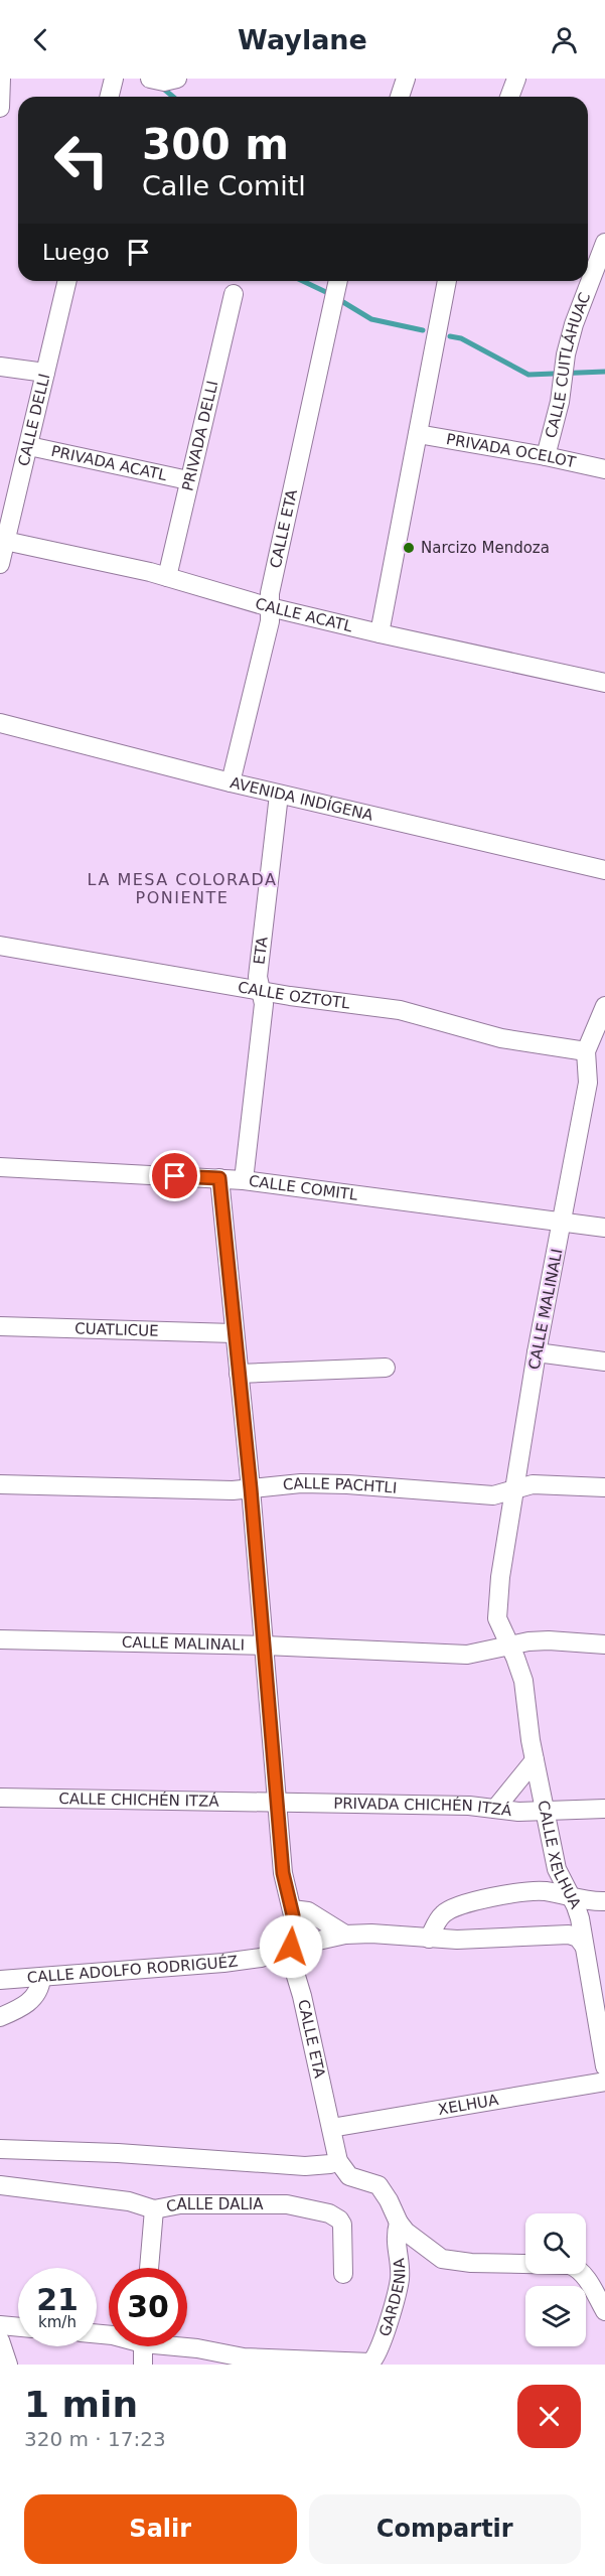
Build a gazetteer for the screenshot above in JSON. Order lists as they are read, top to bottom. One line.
{"streets":{"street":["CALLE CUITLÁHUAC","CALLE DELLI","PRIVADA DELLI","PRIVADA OCELOT","PRIVADA ACATL","CALLE ETA","CALLE ACATL","AVENIDA INDÍGENA","ETA","CALLE OZTOTL","CALLE COMITL","CALLE MALINALI","CUATLICUE","CALLE PACHTLI","CALLE CHICHÉN ITZÁ","PRIVADA CHICHÉN ITZÁ","CALLE XELHUA","CALLE ADOLFO RODRIGUÉZ","XELHUA","CALLE DALIA","GARDENIA"]},"crossings":[["CALLE CUITLÁHUAC","PRIVADA OCELOT"],["CALLE DELLI","PRIVADA ACATL"],["CALLE DELLI","CALLE ACATL"],["PRIVADA DELLI","PRIVADA ACATL"],["PRIVADA DELLI","CALLE ACATL"],["CALLE ETA","CALLE ACATL"],["CALLE ETA","AVENIDA INDÍGENA"],["CALLE ETA","CALLE COMITL"],["CALLE ETA","CALLE MALINALI"],["CALLE ETA","CUATLICUE"],["CALLE ETA","CALLE PACHTLI"],["CALLE ETA","CALLE CHICHÉN ITZÁ"],["CALLE ETA","PRIVADA CHICHÉN ITZÁ"],["CALLE ETA","CALLE ADOLFO RODRIGUÉZ"],["CALLE ETA","XELHUA"],["CALLE ETA","GARDENIA"],["AVENIDA INDÍGENA","ETA"],["ETA","CALLE OZTOTL"],["ETA","CALLE COMITL"],["CALLE OZTOTL","CALLE MALINALI"],["CALLE COMITL","CALLE MALINALI"],["CALLE MALINALI","CALLE PACHTLI"],["CALLE MALINALI","CALLE XELHUA"],["CALLE CHICHÉN ITZÁ","PRIVADA CHICHÉN ITZÁ"],["PRIVADA CHICHÉN ITZÁ","CALLE XELHUA"],["CALLE XELHUA","CALLE ADOLFO RODRIGUÉZ"]],"districts":["LA MESA COLORADA PONIENTE"],"places":["Narcizo Mendoza"],"page":{"header":"Waylane","turn":["300 m","Calle Comitl"],"then":"Luego","speed":"21 km/h","limit":"30","heading":["1 min","320 m · 17:23"],"buttons":["Salir","Compartir"]}}
